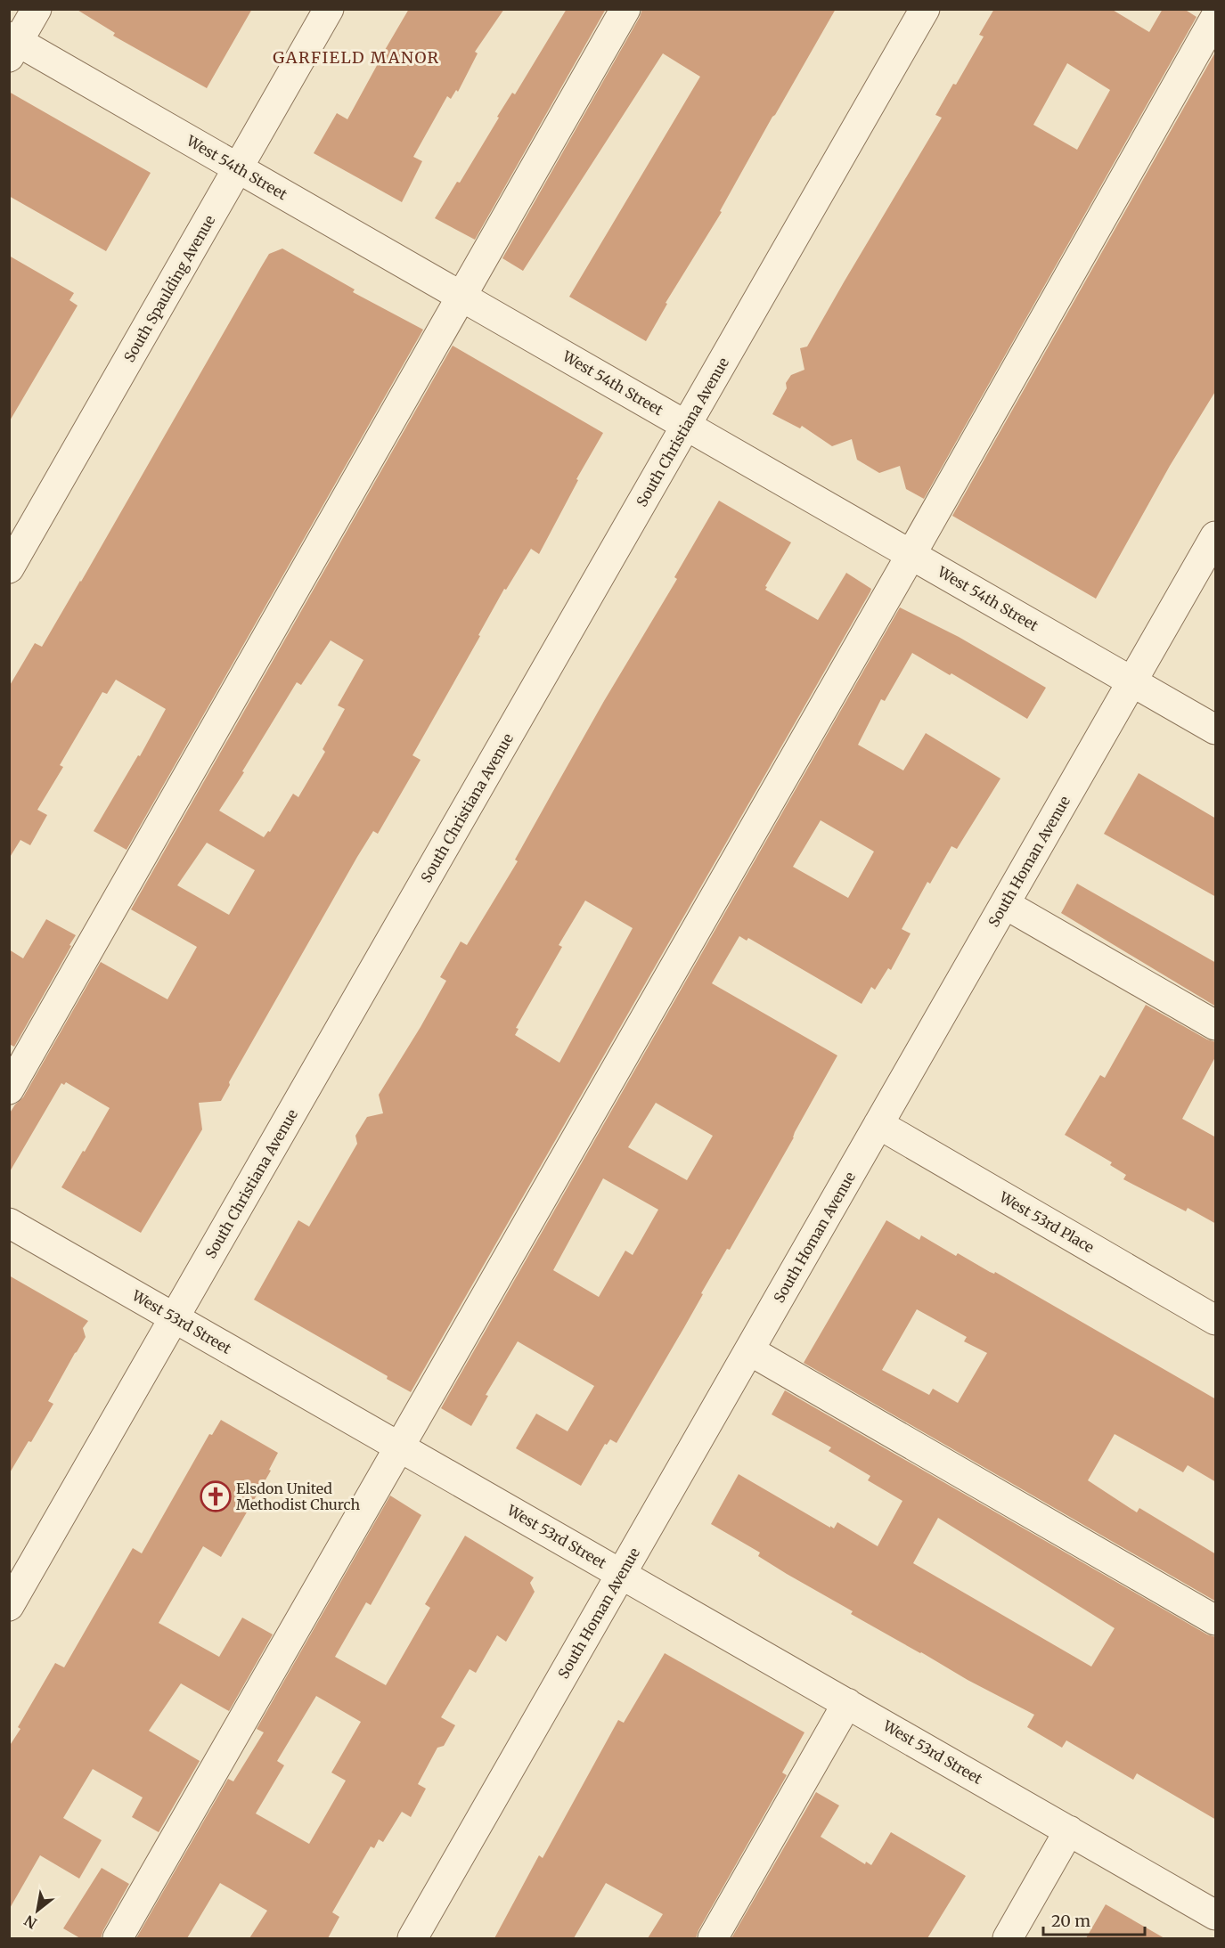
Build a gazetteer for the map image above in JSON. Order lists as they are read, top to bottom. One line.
{"streets":{"street":["West 54th Street","South Spaulding Avenue","South Christiana Avenue","South Homan Avenue","West 53rd Place","West 53rd Street"]},"crossings":[["West 54th Street","South Spaulding Avenue"],["West 54th Street","South Christiana Avenue"],["West 54th Street","South Homan Avenue"],["South Christiana Avenue","West 53rd Street"],["South Homan Avenue","West 53rd Place"],["South Homan Avenue","West 53rd Street"]],"districts":["GARFIELD MANOR"],"places":{"church":["Elsdon United Methodist Church"]},"scale_bar":"20 m","north":"bottom left"}
